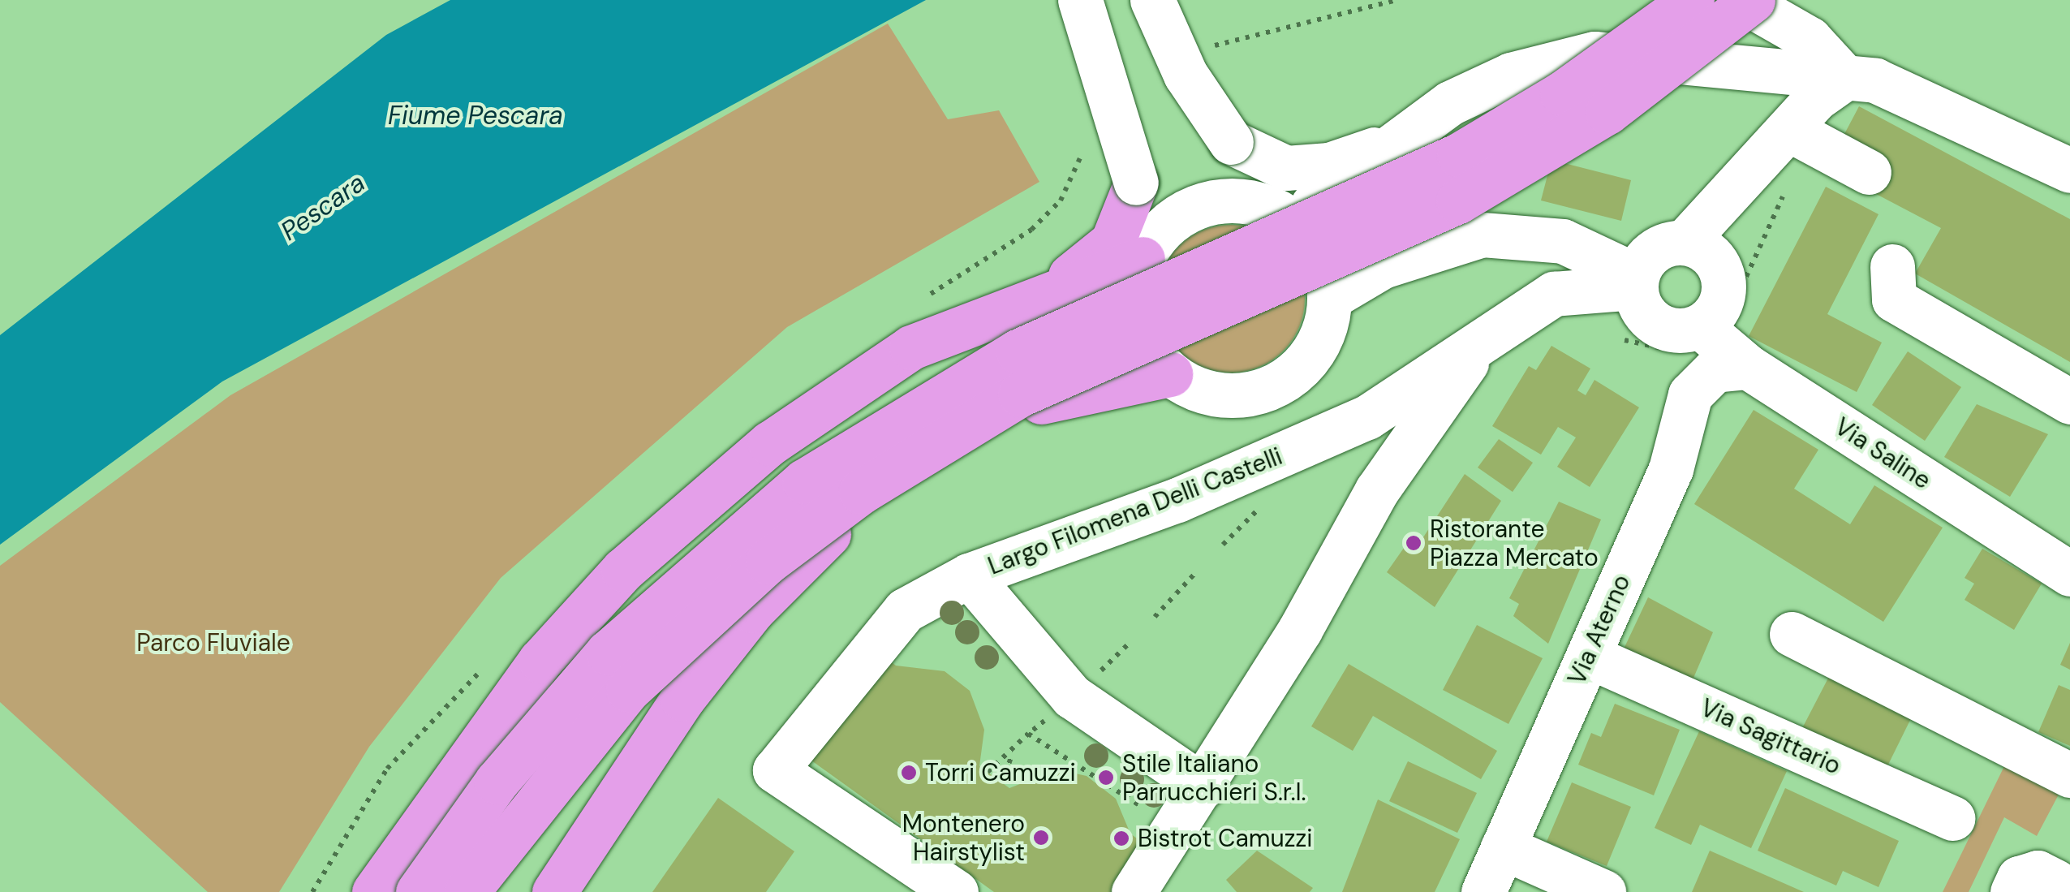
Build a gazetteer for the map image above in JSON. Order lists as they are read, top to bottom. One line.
{"streets":{"street":["Via Saline","Largo Filomena Delli Castelli","Via Aterno","Via Sagittario"]},"crossings":[["Via Saline","Largo Filomena Delli Castelli"],["Via Saline","Via Aterno"],["Largo Filomena Delli Castelli","Via Aterno"],["Via Aterno","Via Sagittario"]],"water":["Fiume Pescara","Pescara"],"parks":["Parco Fluviale"],"places":["Ristorante Piazza Mercato","Torri Camuzzi","Stile Italiano Parrucchieri S.r.l.","Montenero Hairstylist","Bistrot Camuzzi"]}
